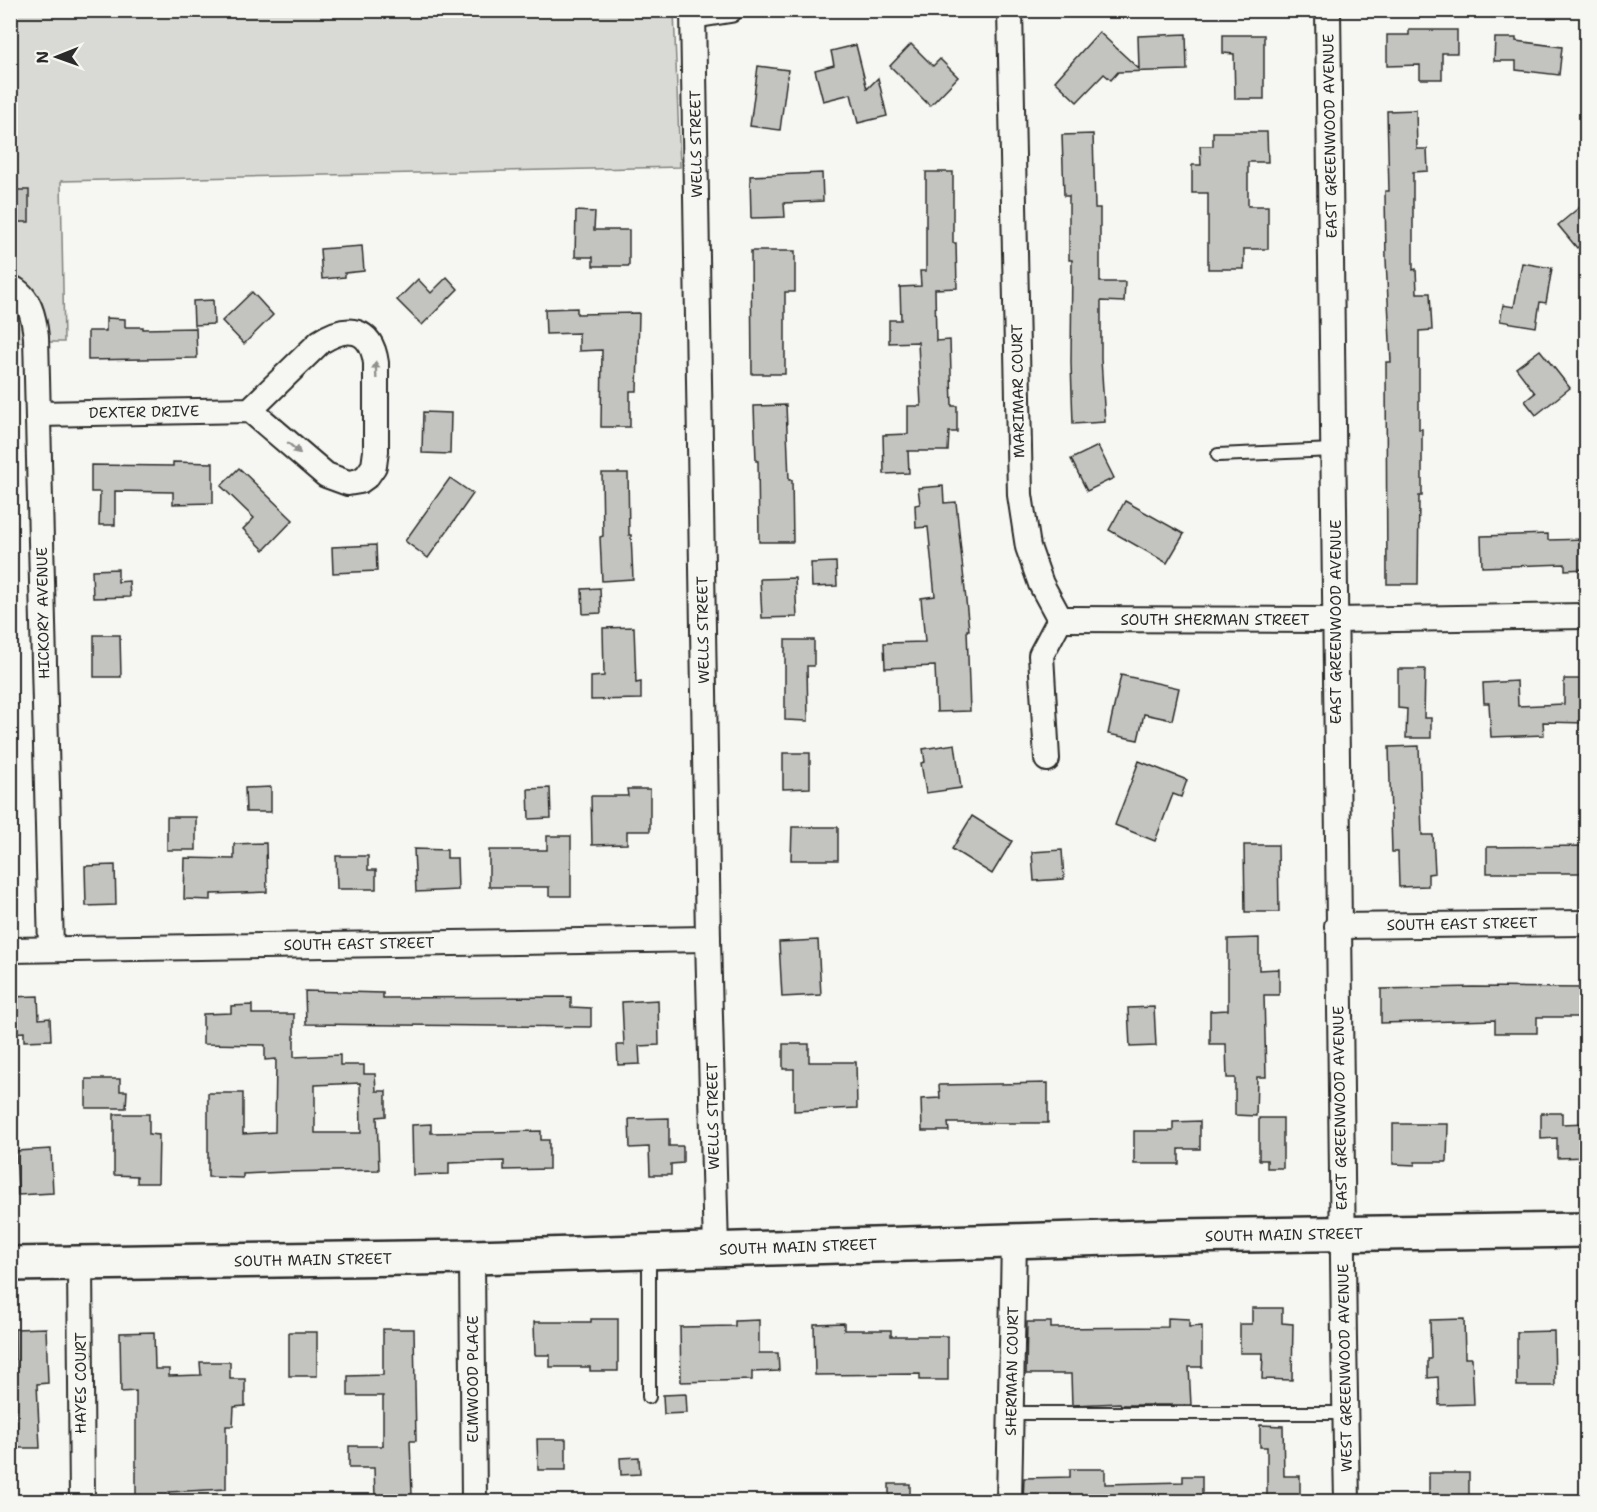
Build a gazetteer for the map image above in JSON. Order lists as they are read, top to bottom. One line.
{"streets":{"street":["EAST GREENWOOD AVENUE","WELLS STREET","MARIMAR COURT","DEXTER DRIVE","HICKORY AVENUE","SOUTH SHERMAN STREET","SOUTH EAST STREET","SOUTH MAIN STREET","WEST GREENWOOD AVENUE","SHERMAN COURT","ELMWOOD PLACE","HAYES COURT"]},"crossings":[["EAST GREENWOOD AVENUE","SOUTH SHERMAN STREET"],["EAST GREENWOOD AVENUE","SOUTH EAST STREET"],["EAST GREENWOOD AVENUE","SOUTH MAIN STREET"],["EAST GREENWOOD AVENUE","WEST GREENWOOD AVENUE"],["WELLS STREET","SOUTH EAST STREET"],["WELLS STREET","SOUTH MAIN STREET"],["MARIMAR COURT","SOUTH SHERMAN STREET"],["DEXTER DRIVE","HICKORY AVENUE"],["HICKORY AVENUE","SOUTH EAST STREET"],["SOUTH MAIN STREET","WEST GREENWOOD AVENUE"],["SOUTH MAIN STREET","SHERMAN COURT"],["SOUTH MAIN STREET","ELMWOOD PLACE"],["SOUTH MAIN STREET","HAYES COURT"]],"north":"left"}
